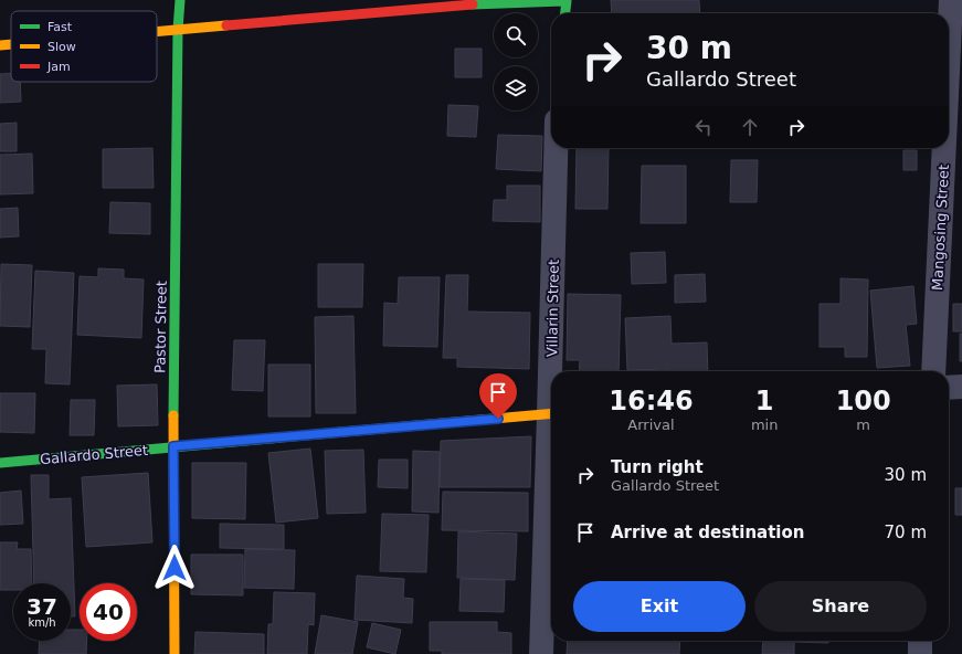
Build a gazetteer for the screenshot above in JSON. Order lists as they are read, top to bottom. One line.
{"streets":{"street":["Mangosing Street","Villarin Street","Pastor Street","Gallardo Street"]},"crossings":[["Pastor Street","Gallardo Street"]],"legend":["Fast","Slow","Jam"],"page":{"turn":["30 m","Gallardo Street"],"eta":["16:46","Arrival","1","min","100","m"],"list":[{"name":"Turn right","note":"Gallardo Street","value":"30 m"},{"name":"Arrive at destination","value":"70 m"}],"buttons":["Exit","Share"],"speed":"37 km/h","limit":"40"}}
